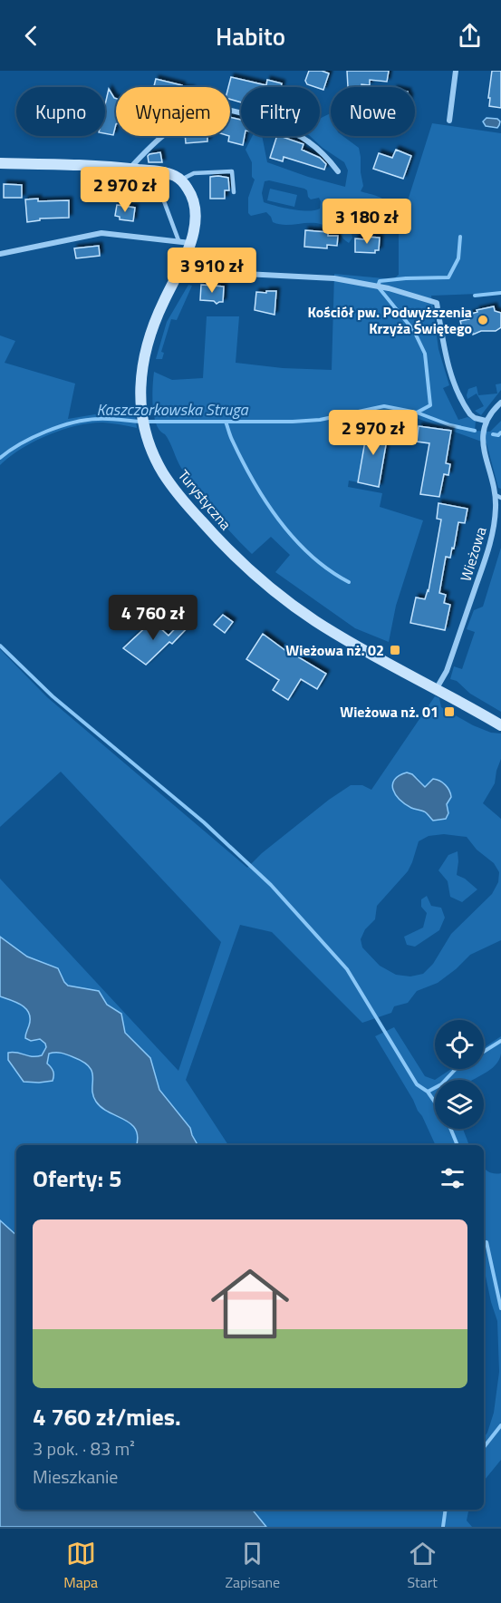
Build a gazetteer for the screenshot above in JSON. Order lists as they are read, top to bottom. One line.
{"streets":{"street":["Turystyczna","Wieżowa"]},"crossings":[["Turystyczna","Wieżowa"]],"water":["Kaszczorkowska Struga"],"places":{"other":["Kościół pw. Podwyższenia Krzyża Świętego"],"transit":["Wieżowa nż. 02","Wieżowa nż. 01"]},"page":{"header":"Habito","chip":["Kupno","Wynajem","Filtry","Nowe"],"price":["2 970 zł","3 180 zł","3 910 zł","2 970 zł","4 760 zł"],"heading":"Oferty: 5","list":[{"name":"4 760 zł/mies.","note":"3 pok. · 83 m² · Mieszkanie"}],"tabs":["Mapa","Zapisane","Start"]}}
